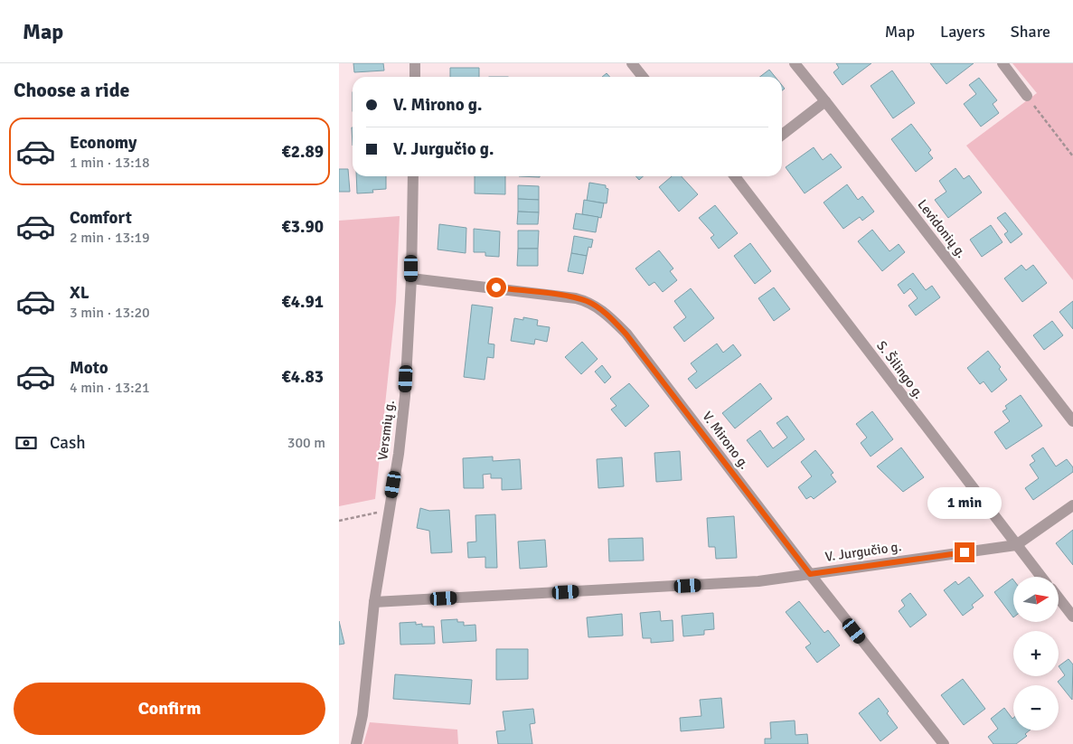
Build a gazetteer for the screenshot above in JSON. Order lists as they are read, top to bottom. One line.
{"streets":{"street":["Levidonių g.","S. Šilingo g.","Versmių g.","V. Mirono g.","V. Jurgučio g."]},"crossings":[["S. Šilingo g.","V. Jurgučio g."],["Versmių g.","V. Mirono g."],["Versmių g.","V. Jurgučio g."],["V. Mirono g.","V. Jurgučio g."]],"north":"right","page":{"header":"Map","nav":["Map","Layers","Share"],"heading":"Choose a ride","banner":["V. Mirono g.","V. Jurgučio g."],"list":[{"name":"Economy","note":"1 min · 13:18","value":"€2.89"},{"name":"Comfort","note":"2 min · 13:19","value":"€3.90"},{"name":"XL","note":"3 min · 13:20","value":"€4.91"},{"name":"Moto","note":"4 min · 13:21","value":"€4.83"}],"pay":["Cash","300 m"],"bubble":"1 min","map_buttons":["+","−"],"buttons":"Confirm"}}
